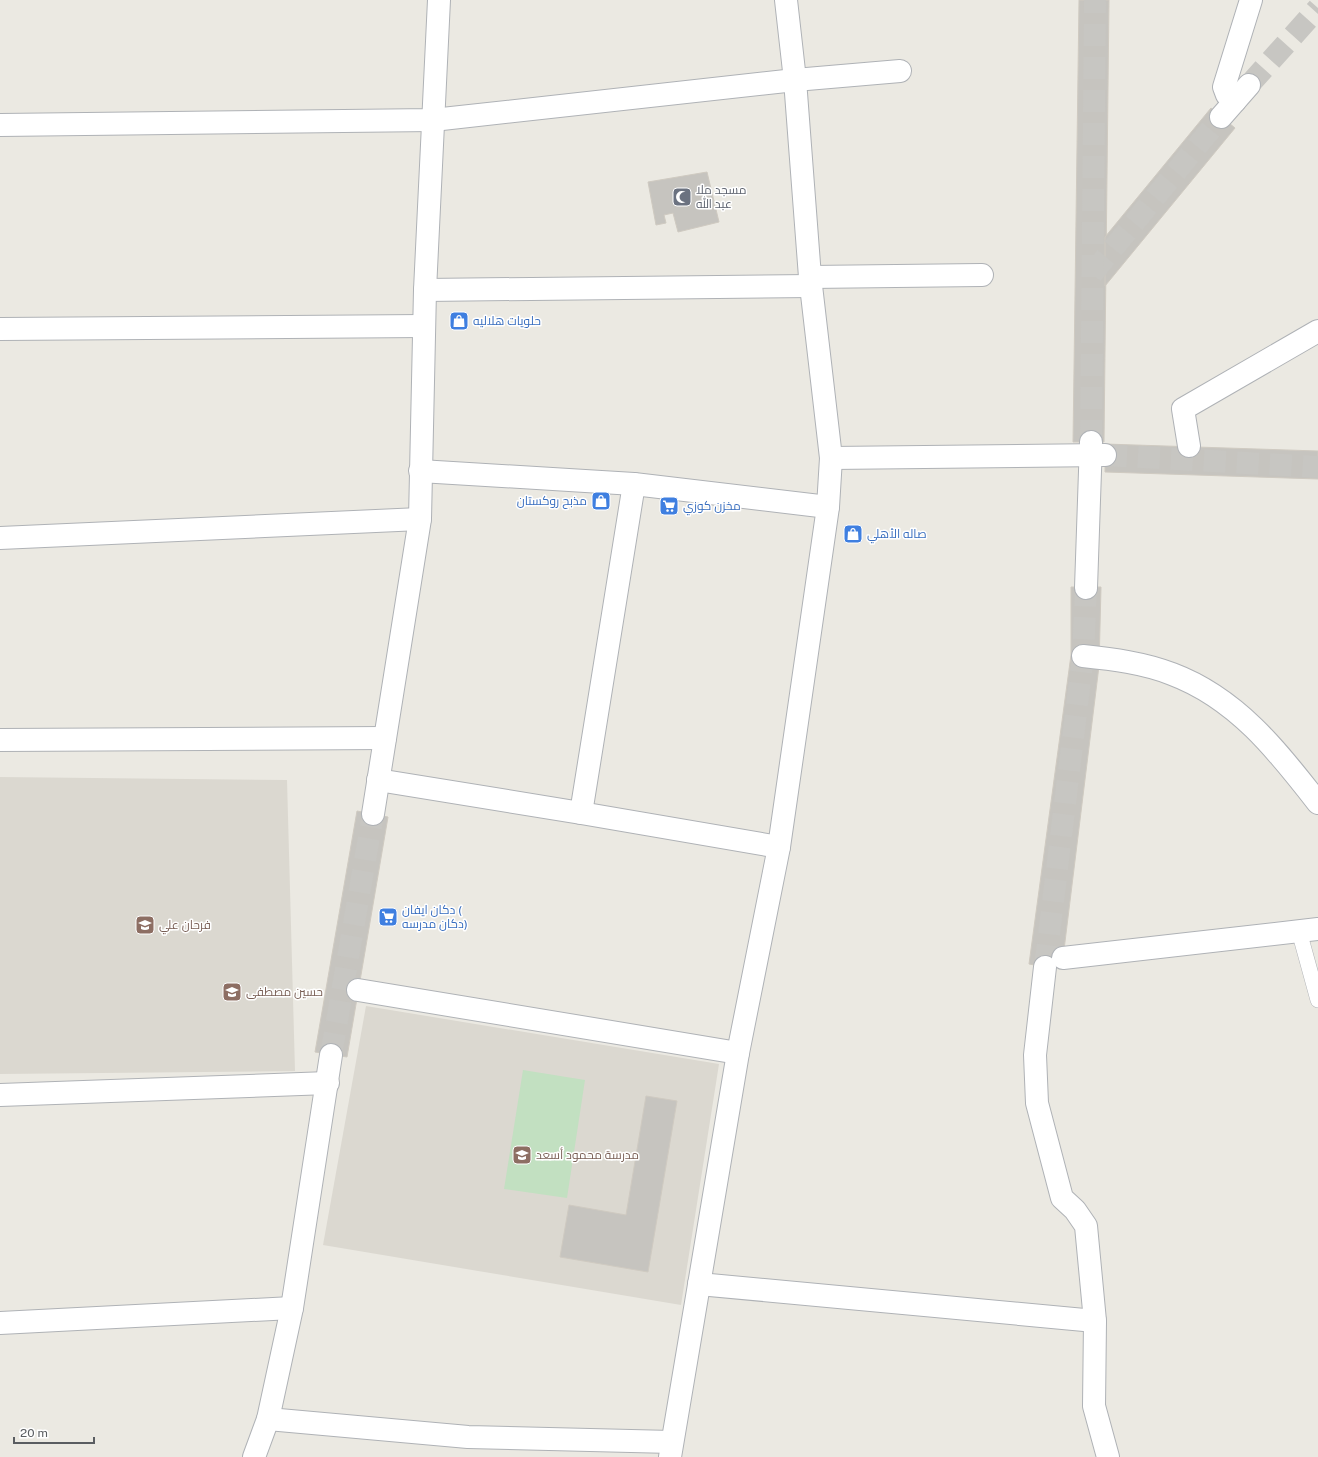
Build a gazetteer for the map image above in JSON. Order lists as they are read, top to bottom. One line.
{"places":{"mosque":["مسجد ملا عبد الله"],"shop":["حلويات هلاليه","مذبح روكستان","صاله الأهلي"],"supermarket":["مخزن كوزي","دكان ايفان ( دكان مدرسه)"],"school or university":["فرحان علي","حسين مصطفى","مدرسة محمود أسعد"]},"scale_bar":"20 m"}
